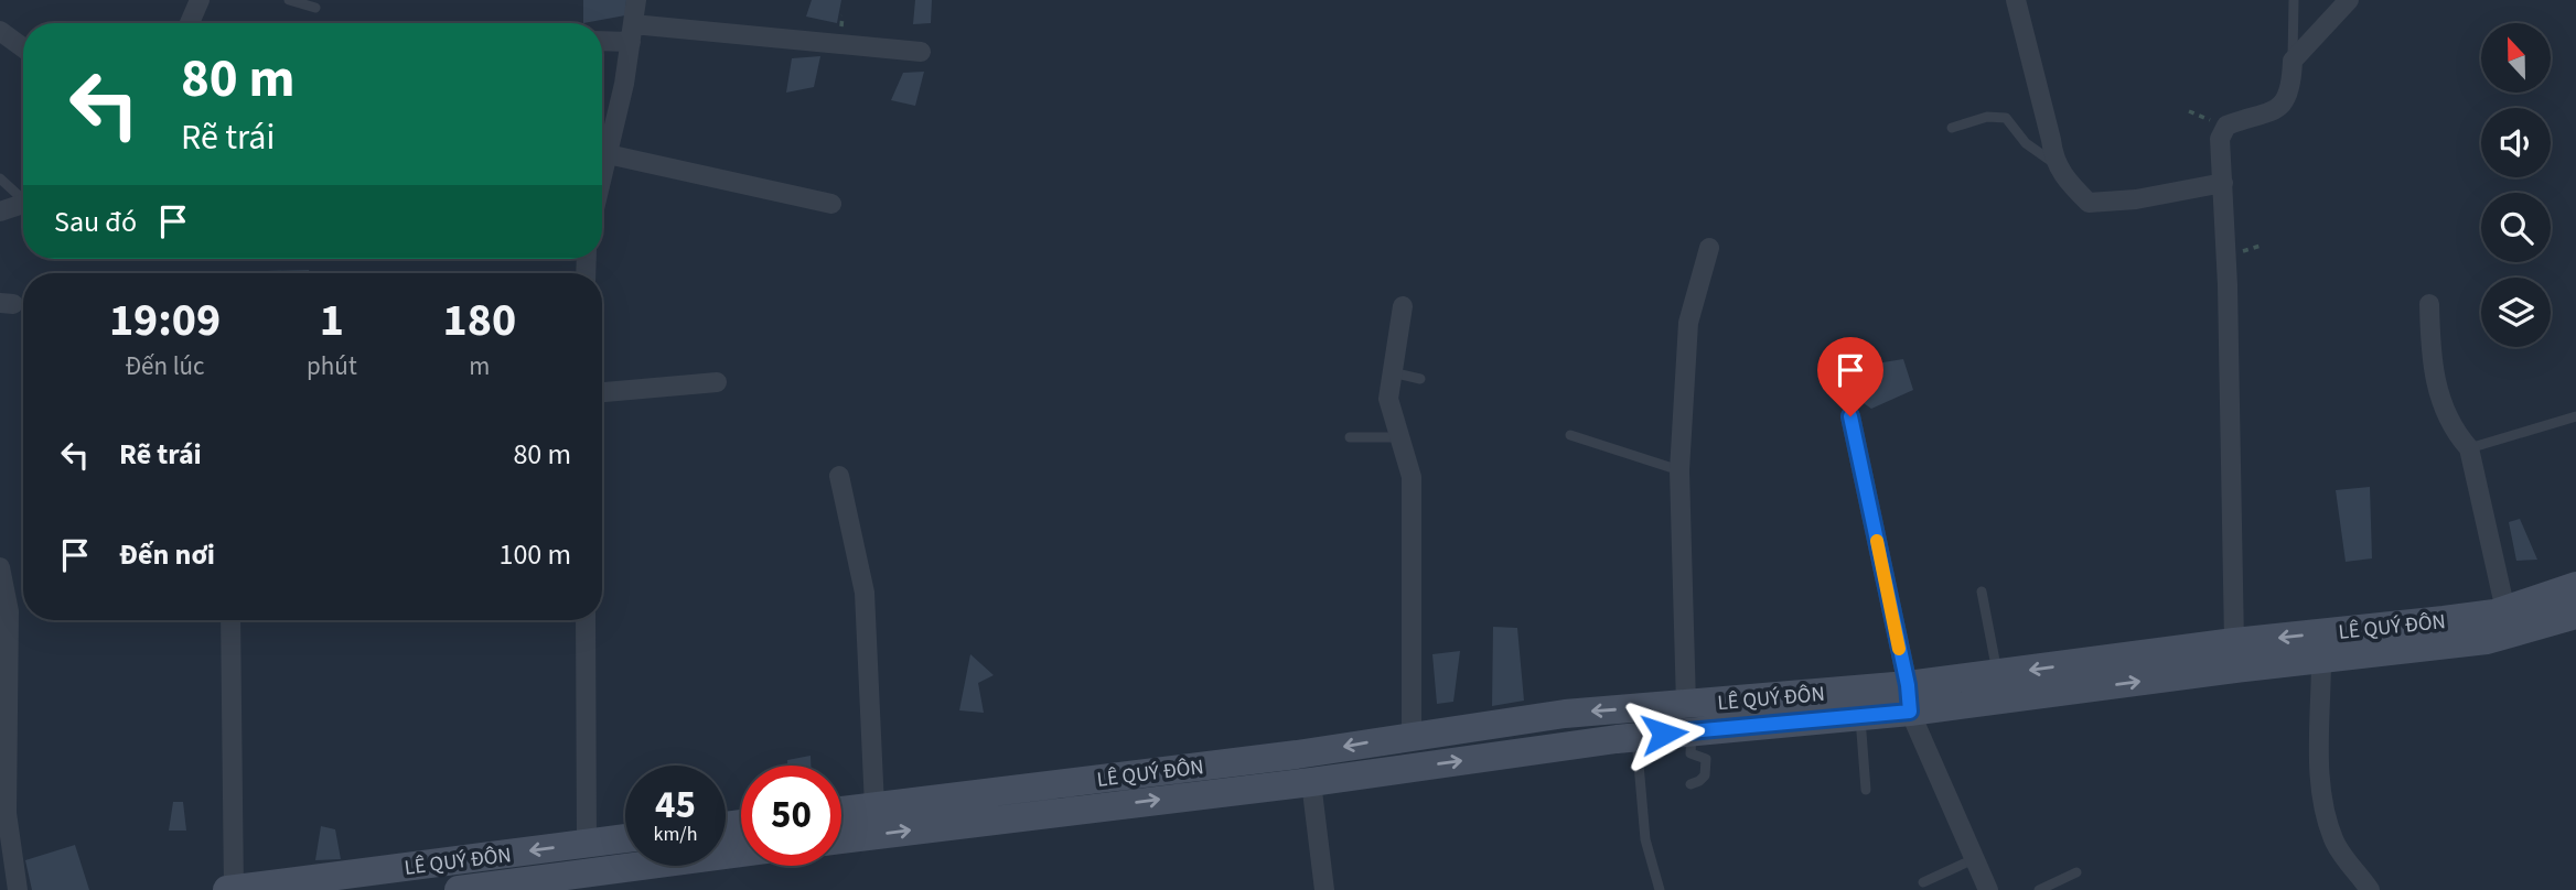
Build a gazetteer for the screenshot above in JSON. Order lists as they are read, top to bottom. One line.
{"streets":{"main road":["LÊ QUÝ ĐÔN"]},"north":"top","page":{"turn":["80 m","Rẽ trái"],"then":"Sau đó","eta":["19:09","Đến lúc","1","phút","180","m"],"list":[{"name":"Rẽ trái","value":"80 m"},{"name":"Đến nơi","value":"100 m"}],"speed":"45 km/h","limit":"50"}}
